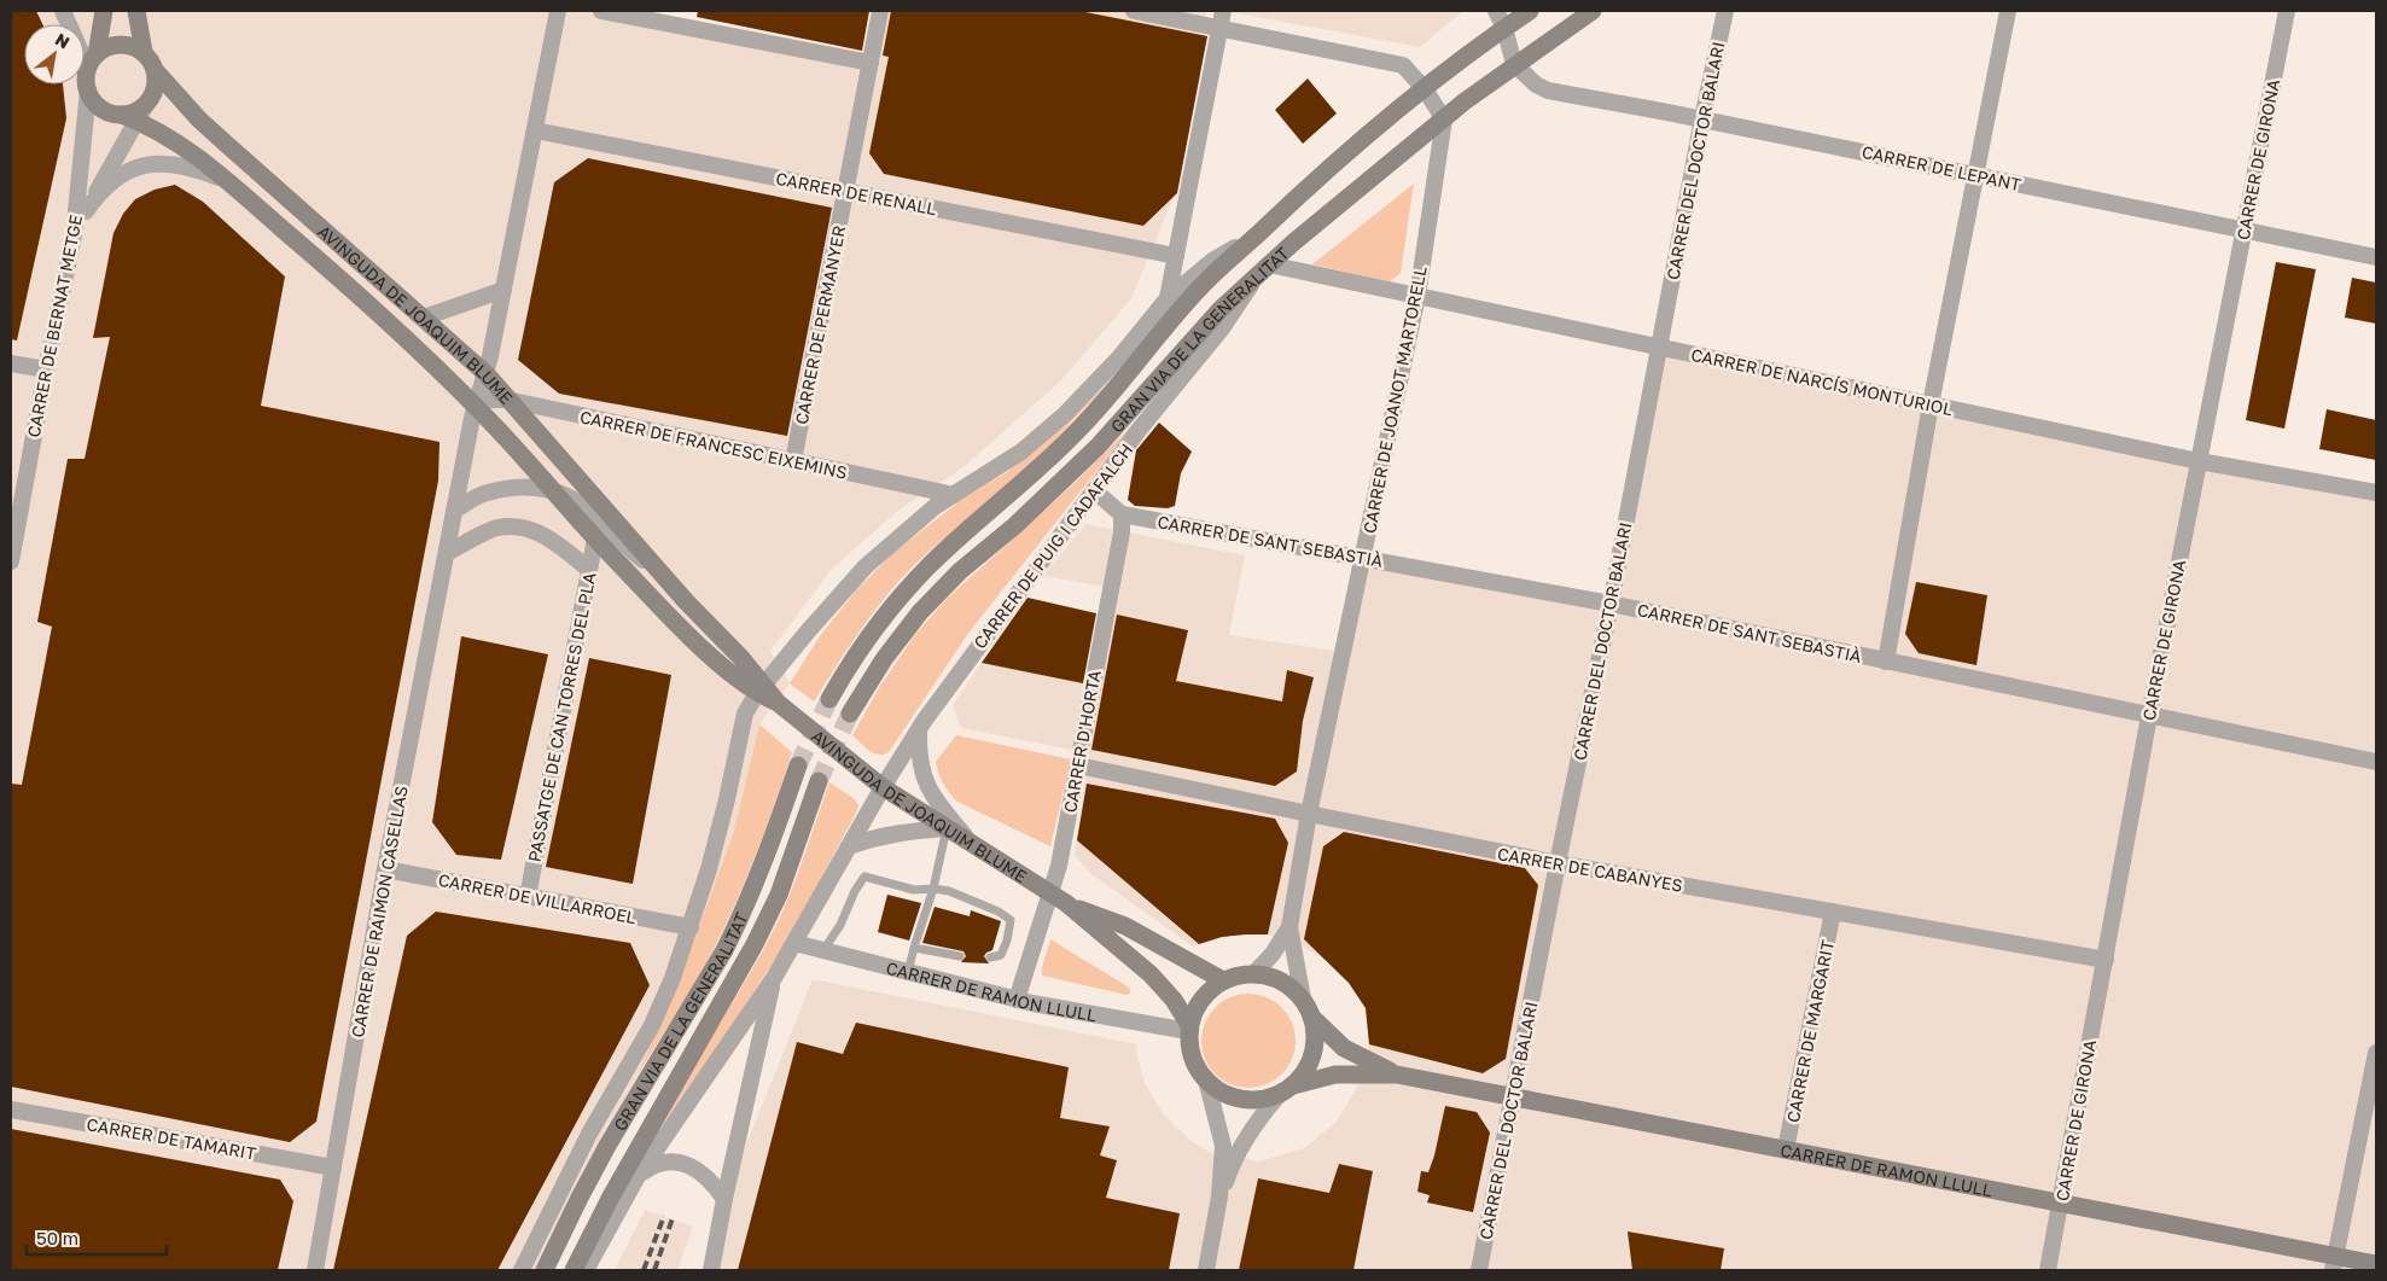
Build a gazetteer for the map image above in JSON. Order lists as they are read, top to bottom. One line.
{"streets":{"main road":["AVINGUDA DE JOAQUIM BLUME","GRAN VIA DE LA GENERALITAT","CARRER DE RAMON LLULL"],"street":["CARRER DE GIRONA","CARRER DEL DOCTOR BALARI","CARRER DE LEPANT","CARRER DE RENALL","CARRER DE PERMANYER","CARRER DE BERNAT METGE","CARRER DE NARCÍS MONTURIOL","CARRER DE JOANOT MARTORELL","CARRER DE FRANCESC EIXEMINS","CARRER DE SANT SEBASTIÀ","CARRER DE PUIG I CADAFALCH","PASSATGE DE CAN TORRES DEL PLA","CARRER D'HORTA","CARRER DE CABANYES","CARRER DE VILLARROEL","CARRER DE RAIMON CASELLAS","CARRER DE MARGARIT","CARRER DE TAMARIT"]},"crossings":[["CARRER DE GIRONA","CARRER DE LEPANT"],["CARRER DE GIRONA","CARRER DE NARCÍS MONTURIOL"],["CARRER DE GIRONA","CARRER DE SANT SEBASTIÀ"],["CARRER DE GIRONA","CARRER DE CABANYES"],["CARRER DE GIRONA","CARRER DE RAMON LLULL"],["CARRER DEL DOCTOR BALARI","CARRER DE LEPANT"],["CARRER DEL DOCTOR BALARI","CARRER DE NARCÍS MONTURIOL"],["CARRER DEL DOCTOR BALARI","CARRER DE SANT SEBASTIÀ"],["CARRER DEL DOCTOR BALARI","CARRER DE CABANYES"],["CARRER DEL DOCTOR BALARI","CARRER DE RAMON LLULL"],["CARRER DE LEPANT","GRAN VIA DE LA GENERALITAT"],["CARRER DE RENALL","CARRER DE PERMANYER"],["CARRER DE RENALL","CARRER DE RAIMON CASELLAS"],["AVINGUDA DE JOAQUIM BLUME","CARRER DE BERNAT METGE"],["AVINGUDA DE JOAQUIM BLUME","CARRER DE FRANCESC EIXEMINS"],["AVINGUDA DE JOAQUIM BLUME","CARRER DE PUIG I CADAFALCH"],["AVINGUDA DE JOAQUIM BLUME","PASSATGE DE CAN TORRES DEL PLA"],["AVINGUDA DE JOAQUIM BLUME","CARRER D'HORTA"],["AVINGUDA DE JOAQUIM BLUME","CARRER DE RAIMON CASELLAS"],["CARRER DE PERMANYER","CARRER DE FRANCESC EIXEMINS"],["GRAN VIA DE LA GENERALITAT","CARRER DE NARCÍS MONTURIOL"],["GRAN VIA DE LA GENERALITAT","CARRER DE JOANOT MARTORELL"],["GRAN VIA DE LA GENERALITAT","CARRER DE PUIG I CADAFALCH"],["CARRER DE NARCÍS MONTURIOL","CARRER DE JOANOT MARTORELL"],["CARRER DE JOANOT MARTORELL","CARRER DE SANT SEBASTIÀ"],["CARRER DE JOANOT MARTORELL","CARRER DE CABANYES"],["CARRER DE JOANOT MARTORELL","CARRER DE RAMON LLULL"],["CARRER DE FRANCESC EIXEMINS","CARRER DE RAIMON CASELLAS"],["CARRER DE SANT SEBASTIÀ","CARRER D'HORTA"],["CARRER DE PUIG I CADAFALCH","CARRER DE RAMON LLULL"],["PASSATGE DE CAN TORRES DEL PLA","CARRER DE VILLARROEL"],["CARRER D'HORTA","CARRER DE CABANYES"],["CARRER D'HORTA","CARRER DE RAMON LLULL"],["CARRER DE CABANYES","CARRER DE MARGARIT"],["CARRER DE VILLARROEL","CARRER DE RAIMON CASELLAS"],["CARRER DE RAIMON CASELLAS","CARRER DE TAMARIT"],["CARRER DE RAMON LLULL","CARRER DE MARGARIT"]],"scale_bar":"50 m","north":"top right"}
